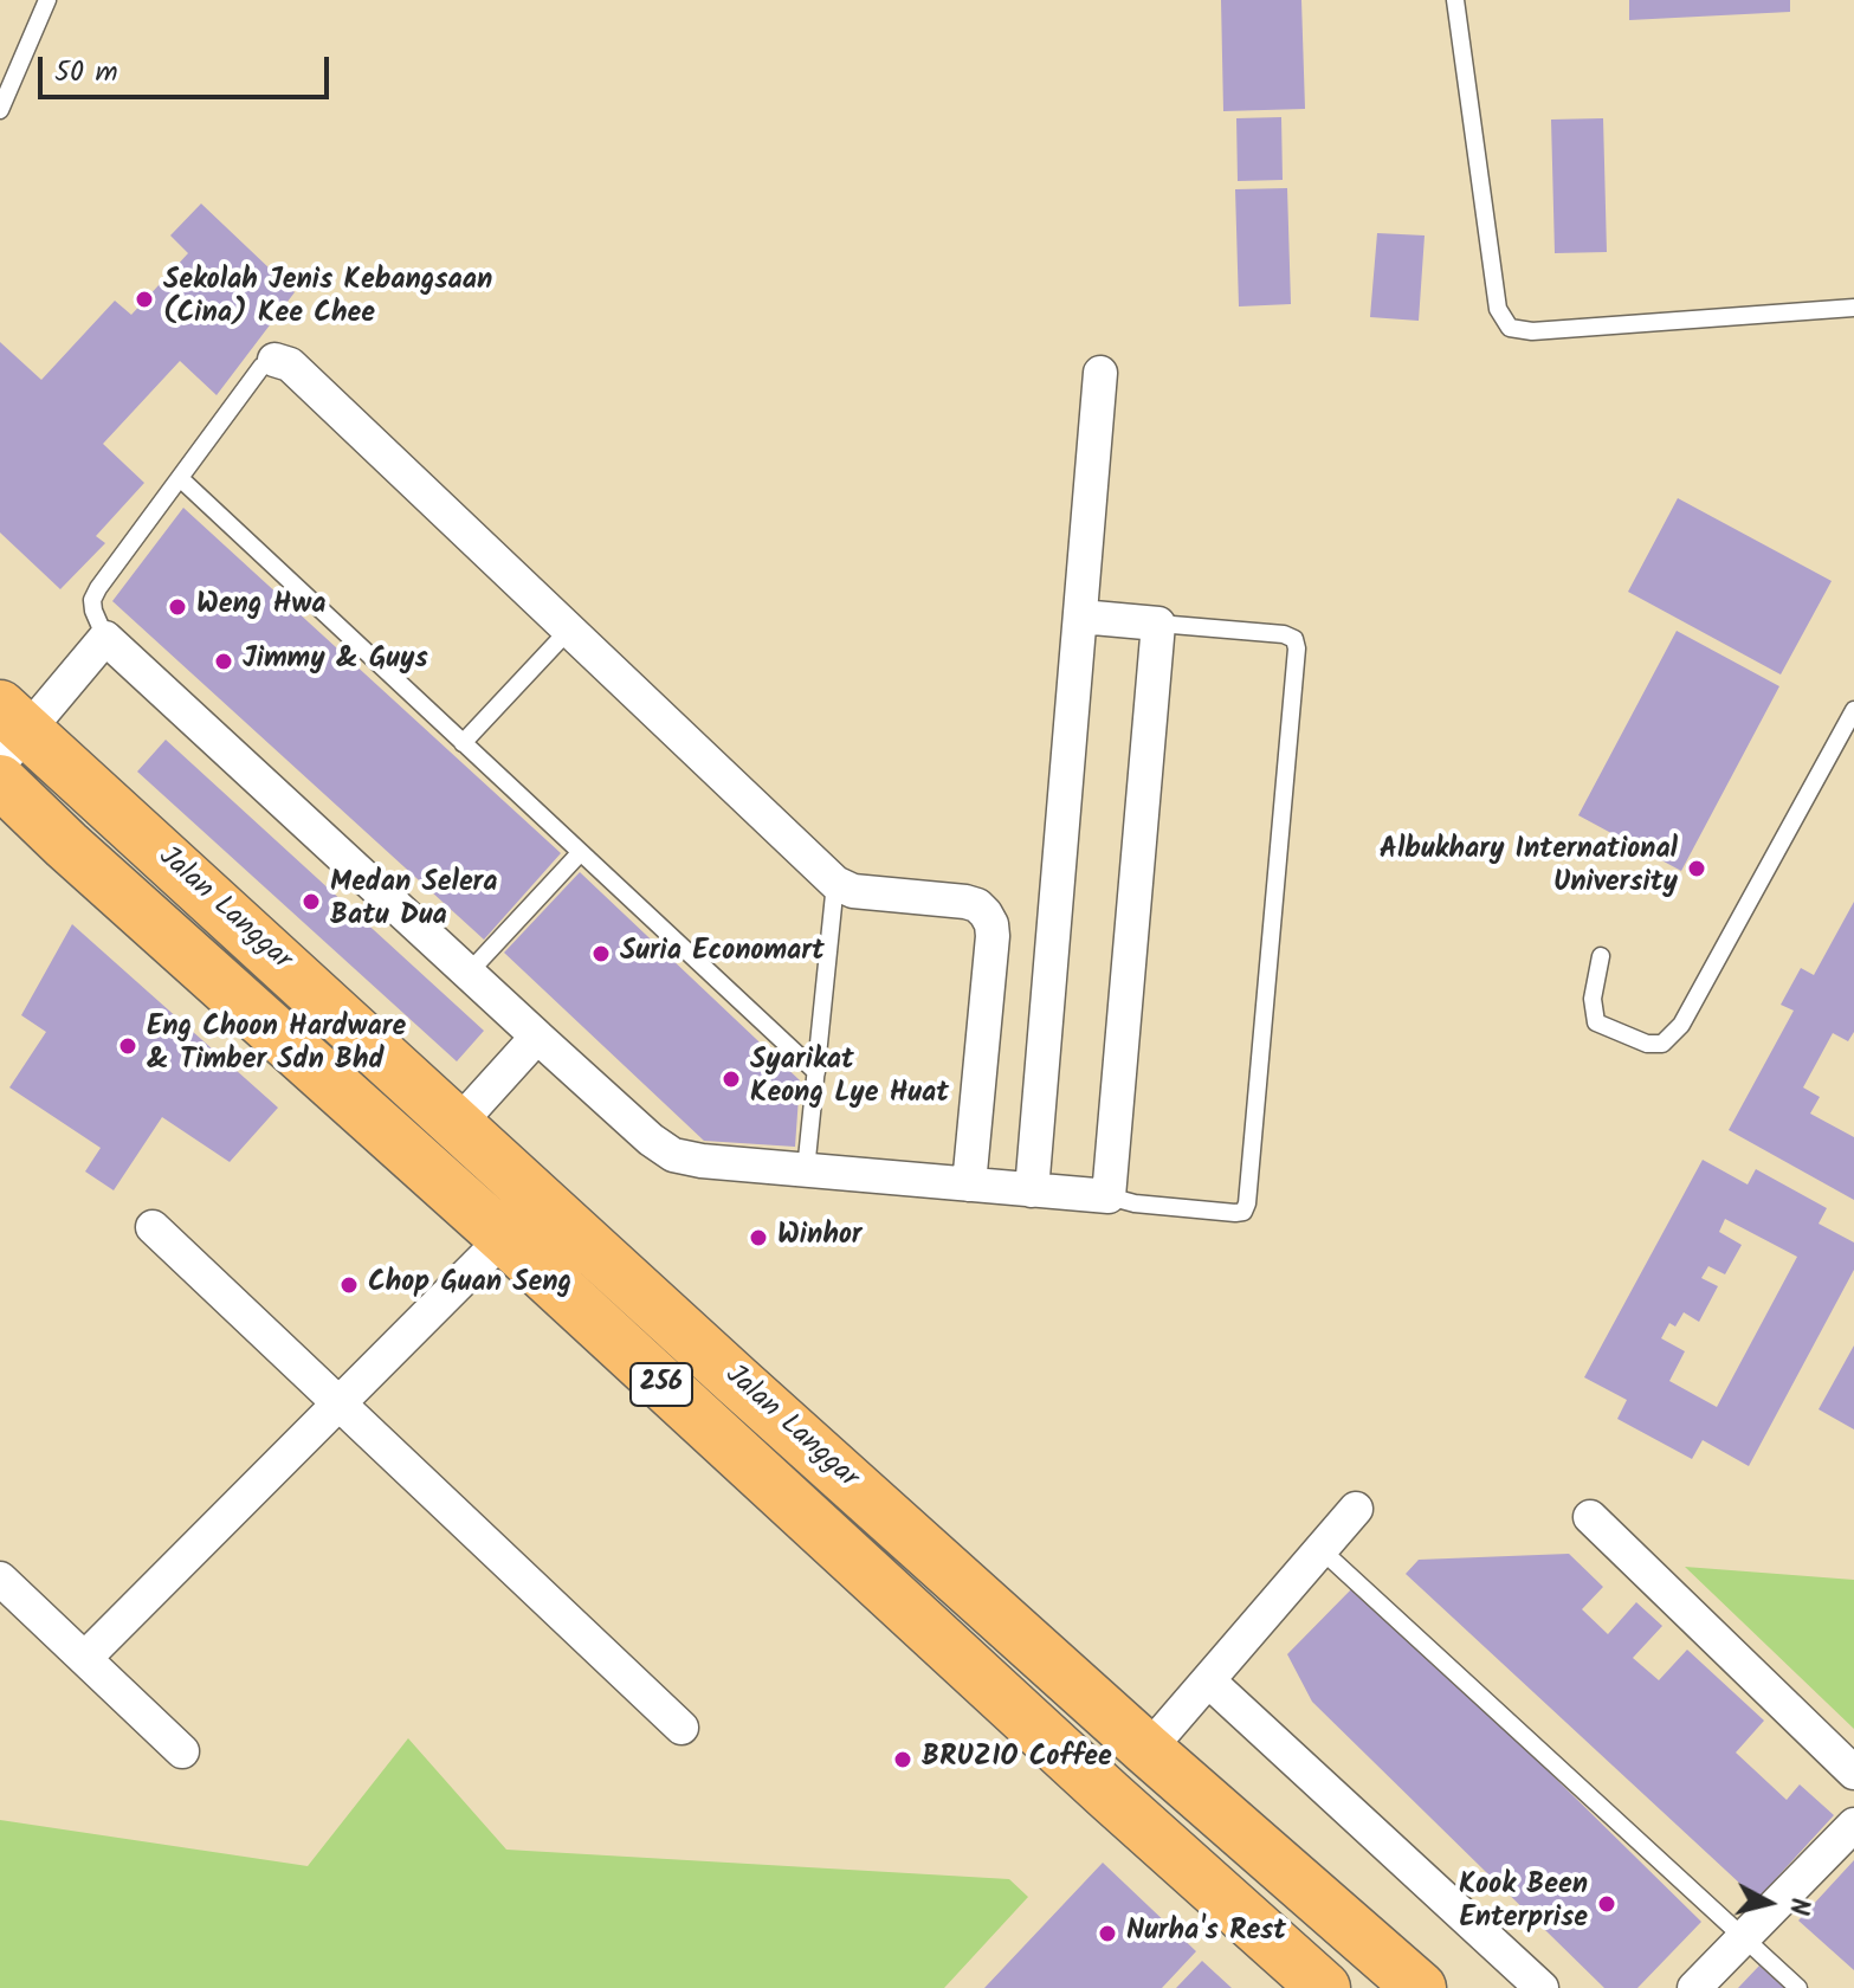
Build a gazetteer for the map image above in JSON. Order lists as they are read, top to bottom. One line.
{"streets":{"main road":["Jalan Langgar","256"]},"places":["Sekolah Jenis Kebangsaan (Cina) Kee Chee","Weng Hwa","Jimmy & Guys","Albukhary International University","Medan Selera Batu Dua","Suria Economart","Eng Choon Hardware & Timber Sdn Bhd","Syarikat Keong Lye Huat","Winhor","Chop Guan Seng","BRUZIO Coffee","Kook Been Enterprise","Nurha's Rest"],"scale_bar":"50 m","north":"right"}
